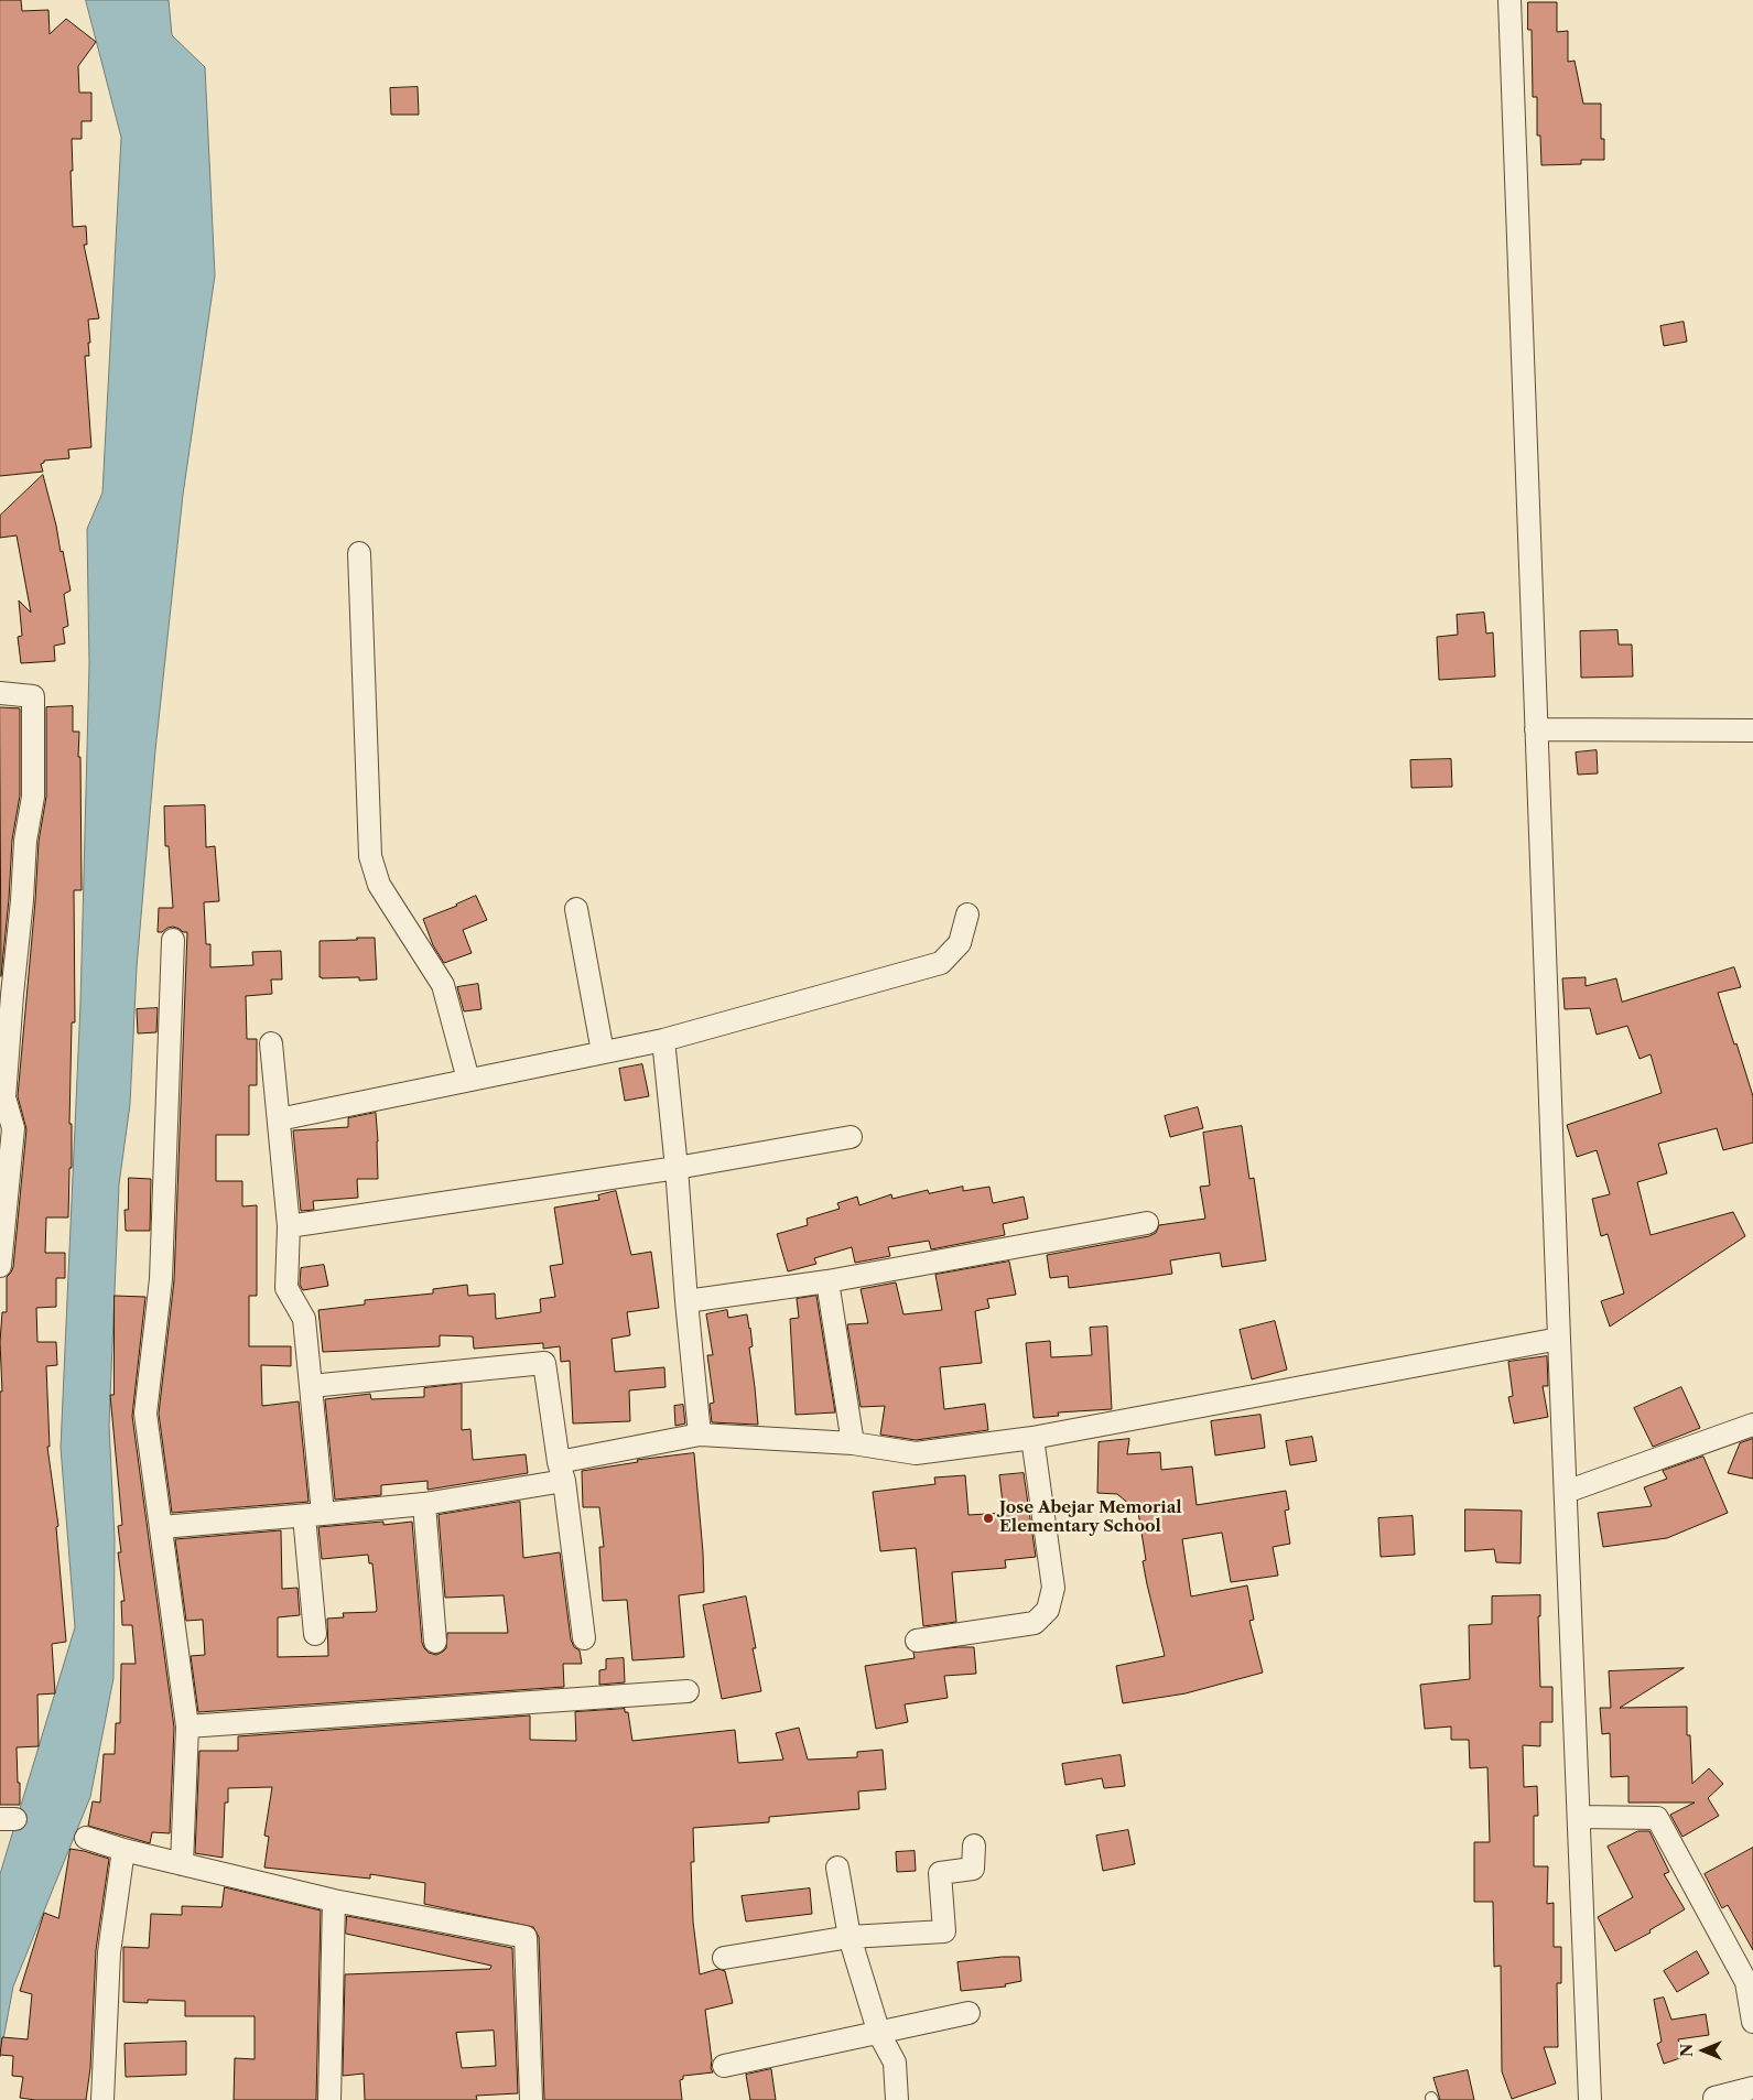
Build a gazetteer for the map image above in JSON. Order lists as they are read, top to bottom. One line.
{"places":["Jose Abejar Memorial Elementary School"],"north":"left"}
